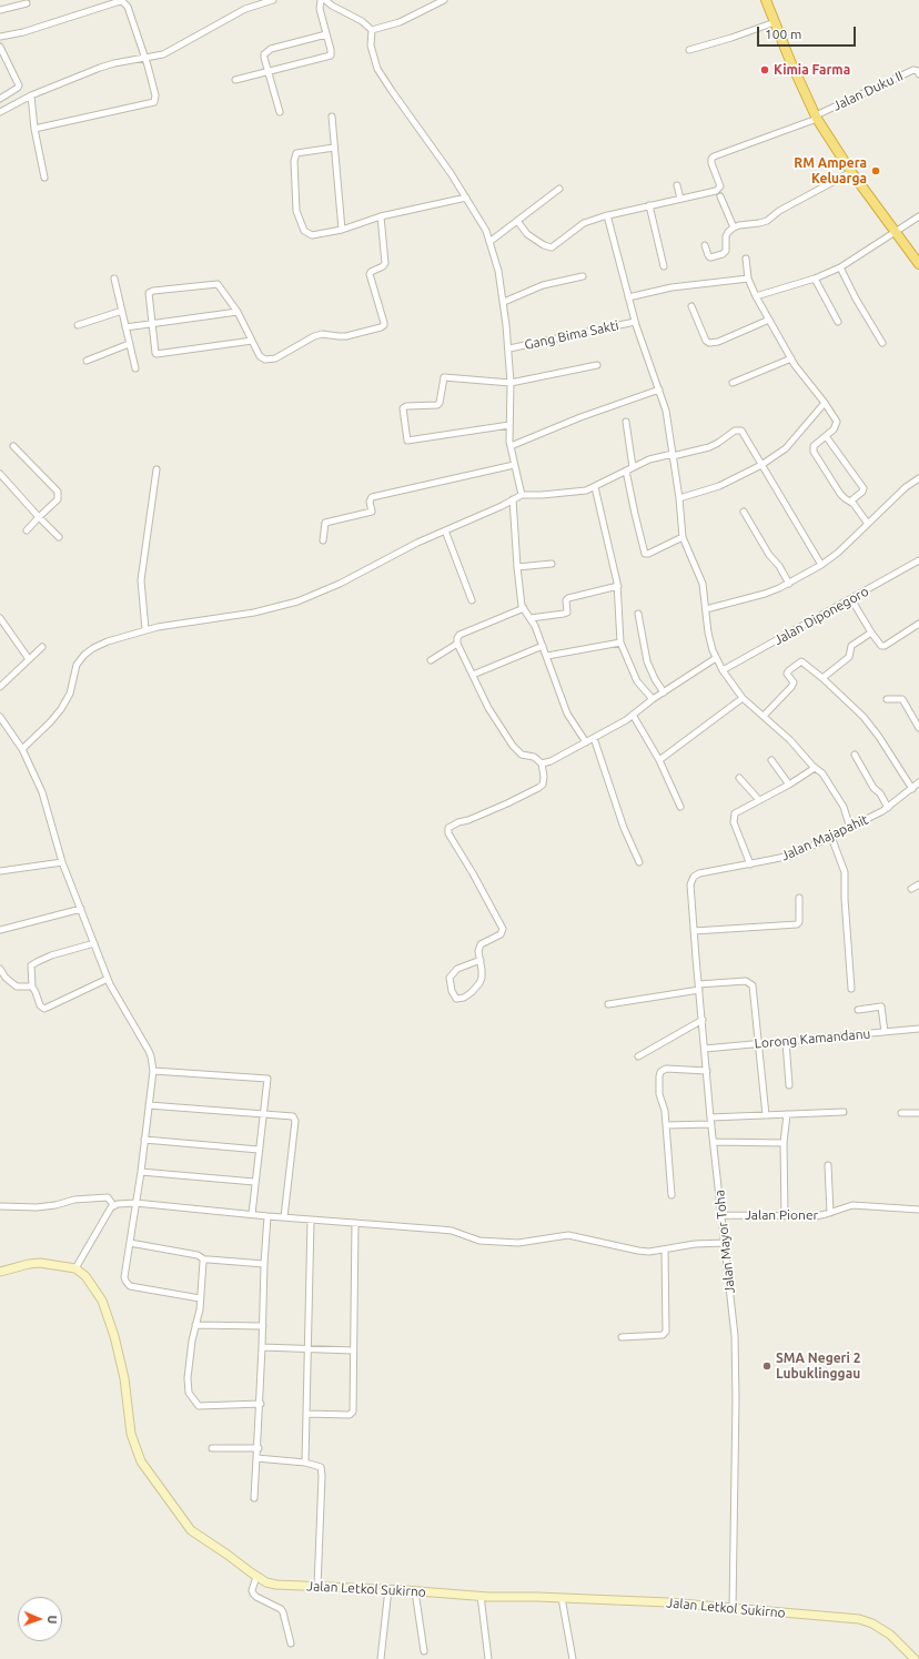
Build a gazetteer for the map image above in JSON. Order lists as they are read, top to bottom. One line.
{"streets":{"main road":["Jalan Letkol Sukirno"],"street":["Jalan Duku II","Gang Bima Sakti","Jalan Diponegoro","Jalan Majapahit","Lorong Kamandanu","Jalan Pioner","Jalan Mayor Toha"]},"crossings":[["Jalan Majapahit","Jalan Mayor Toha"],["Lorong Kamandanu","Jalan Mayor Toha"],["Jalan Pioner","Jalan Mayor Toha"],["Jalan Mayor Toha","Jalan Letkol Sukirno"]],"places":["Kimia Farma","RM Ampera Keluarga","SMA Negeri 2 Lubuklinggau"],"scale_bar":"100 m","north":"right"}
